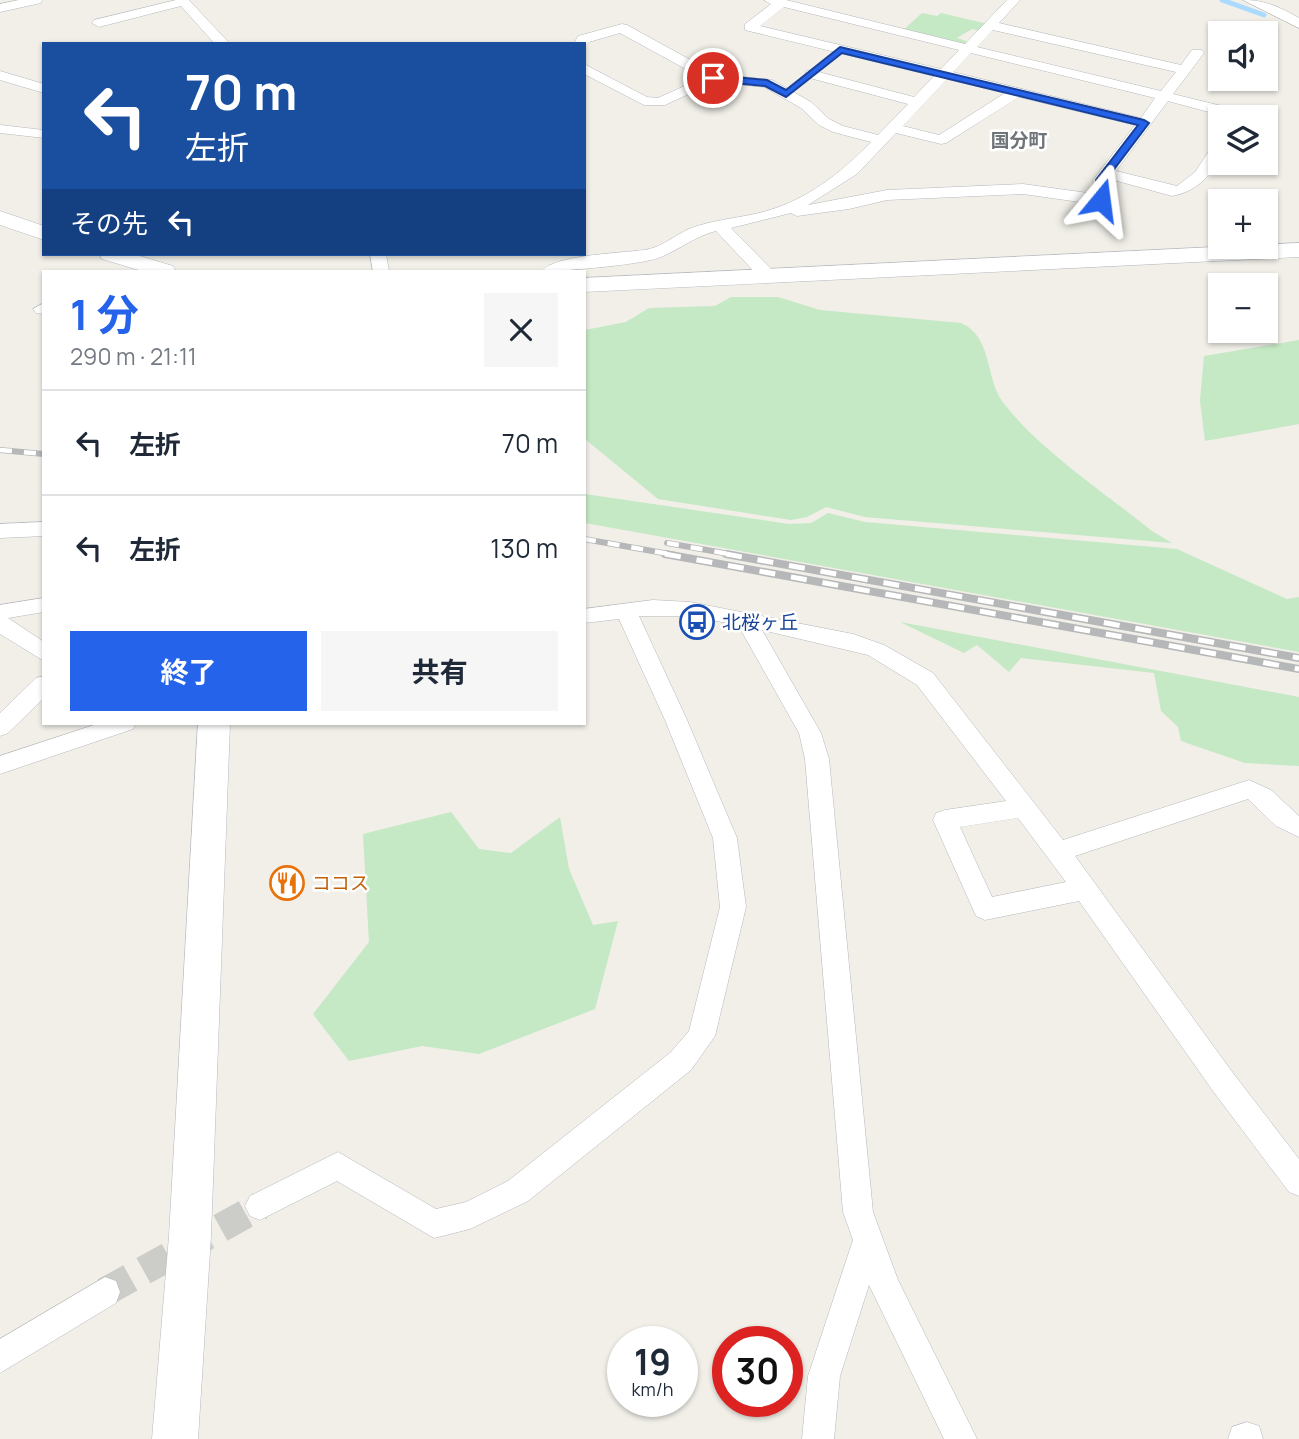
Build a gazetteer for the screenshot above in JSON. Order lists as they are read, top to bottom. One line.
{"districts":["国分町"],"places":{"bus stop":["北桜ヶ丘"],"restaurant":["ココス"]},"page":{"map_buttons":["+","−"],"turn":["70 m","左折"],"then":"その先","heading":["1 分","290 m · 21:11"],"list":[{"name":"左折","value":"70 m"},{"name":"左折","value":"130 m"}],"buttons":["終了","共有"],"speed":"19 km/h","limit":"30"}}
